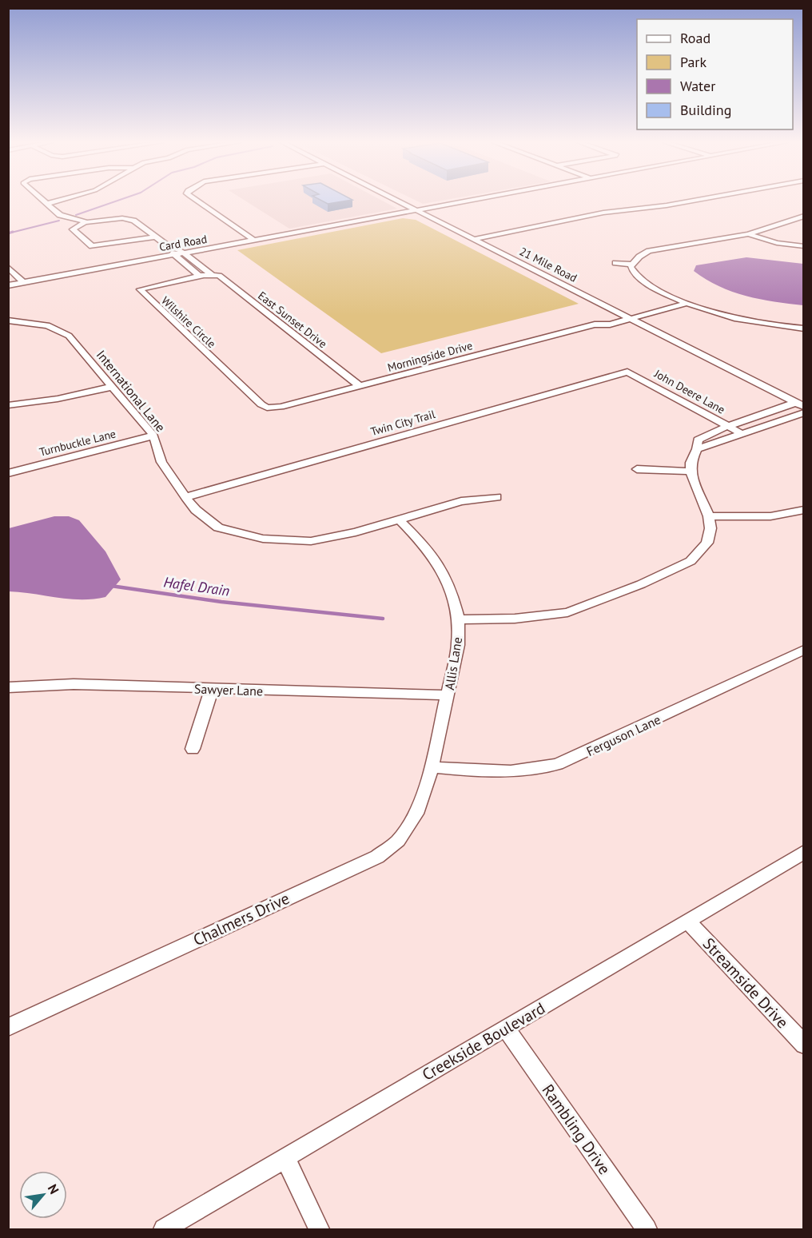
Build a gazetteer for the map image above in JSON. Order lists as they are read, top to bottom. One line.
{"streets":{"street":["Card Road","21 Mile Road","East Sunset Drive","Wilshire Circle","Morningside Drive","International Lane","John Deere Lane","Twin City Trail","Turnbuckle Lane","Allis Lane","Sawyer Lane","Ferguson Lane","Chalmers Drive","Streamside Drive","Creekside Boulevard","Rambling Drive"]},"crossings":[["Card Road","21 Mile Road"],["Card Road","East Sunset Drive"],["21 Mile Road","Morningside Drive"],["East Sunset Drive","Morningside Drive"],["Wilshire Circle","Morningside Drive"],["International Lane","Twin City Trail"],["International Lane","Turnbuckle Lane"],["International Lane","Allis Lane"],["John Deere Lane","Twin City Trail"],["Allis Lane","Sawyer Lane"],["Allis Lane","Ferguson Lane"],["Allis Lane","Chalmers Drive"],["Ferguson Lane","Chalmers Drive"],["Streamside Drive","Creekside Boulevard"],["Creekside Boulevard","Rambling Drive"]],"water":["Hafel Drain"],"legend":["Road","Park","Water","Building"],"north":"top right"}
